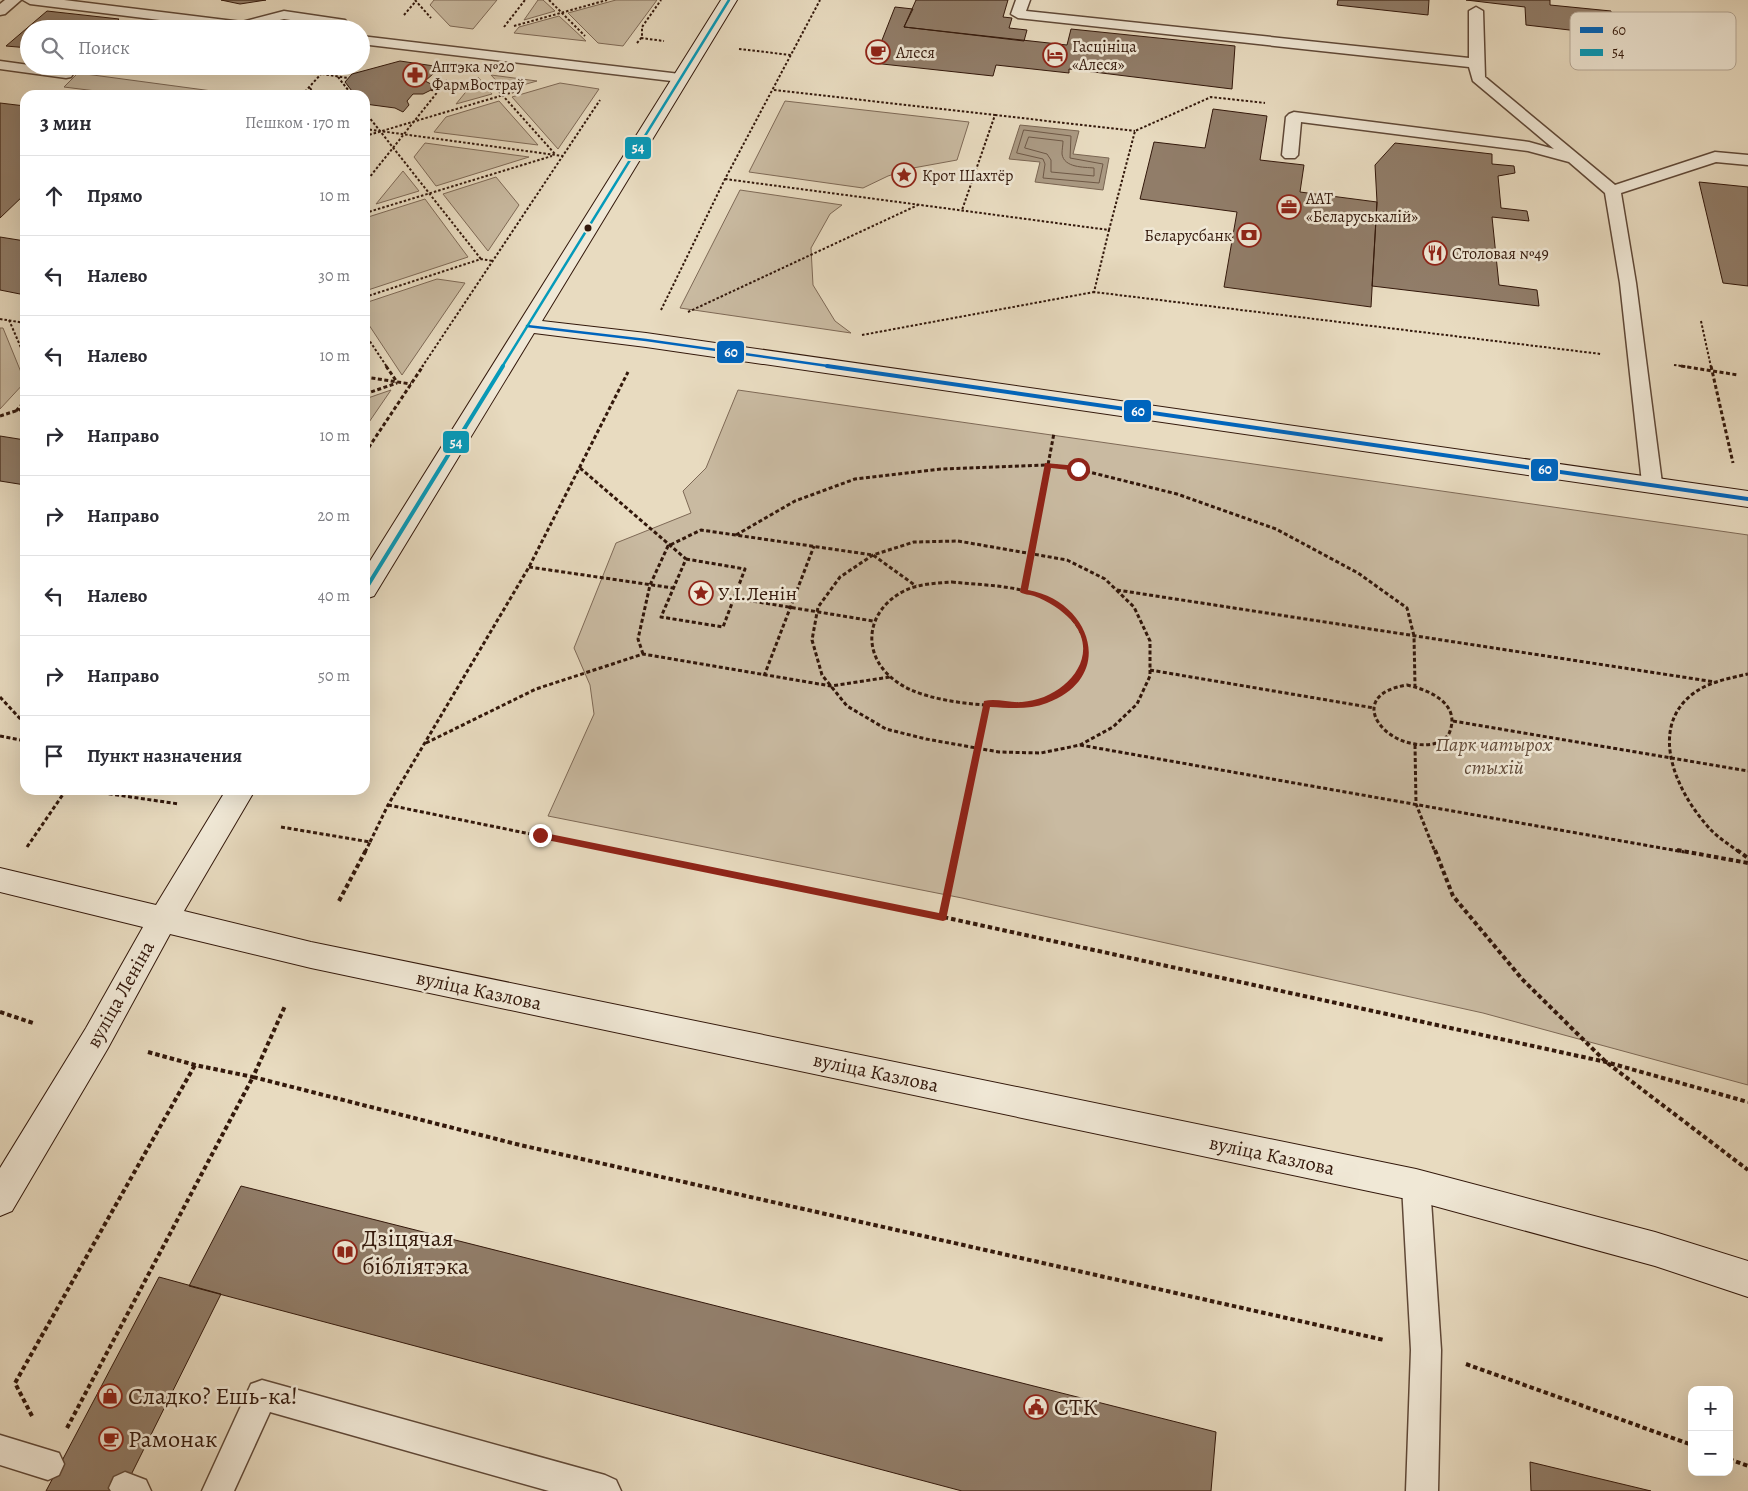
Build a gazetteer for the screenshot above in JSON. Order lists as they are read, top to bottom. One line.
{"streets":{"main road":["вуліца Казлова","вуліца Леніна"]},"crossings":[["вуліца Казлова","вуліца Леніна"]],"parks":["Парк чатырох стыхій"],"places":{"cafe":["Алеся","Рамонак"],"hotel":["Гасцініца «Алеся»"],"pharmacy":["Аптэка №20 ФармВостраў"],"place":["Крот Шахтёр","У.І.Ленін"],"office":["ААТ «Беларуськалій»"],"bank":["Беларусбанк"],"restaurant":["Столовая №49"],"library":["Дзіцячая бібліятэка"],"shop":["Сладко? Ешь-ка!"],"public building":["СТК"]},"lines":["transit line 54","transit line 60"],"legend":["60","54"],"page":{"search":"Поиск","heading":["3 мин","Пешком · 170 m"],"list":[["Прямо","10 m"],["Налево","30 m"],["Налево","10 m"],["Направо","10 m"],["Направо","20 m"],["Налево","40 m"],["Направо","50 m"],"Пункт назначения"],"map_buttons":["+","−"]}}
